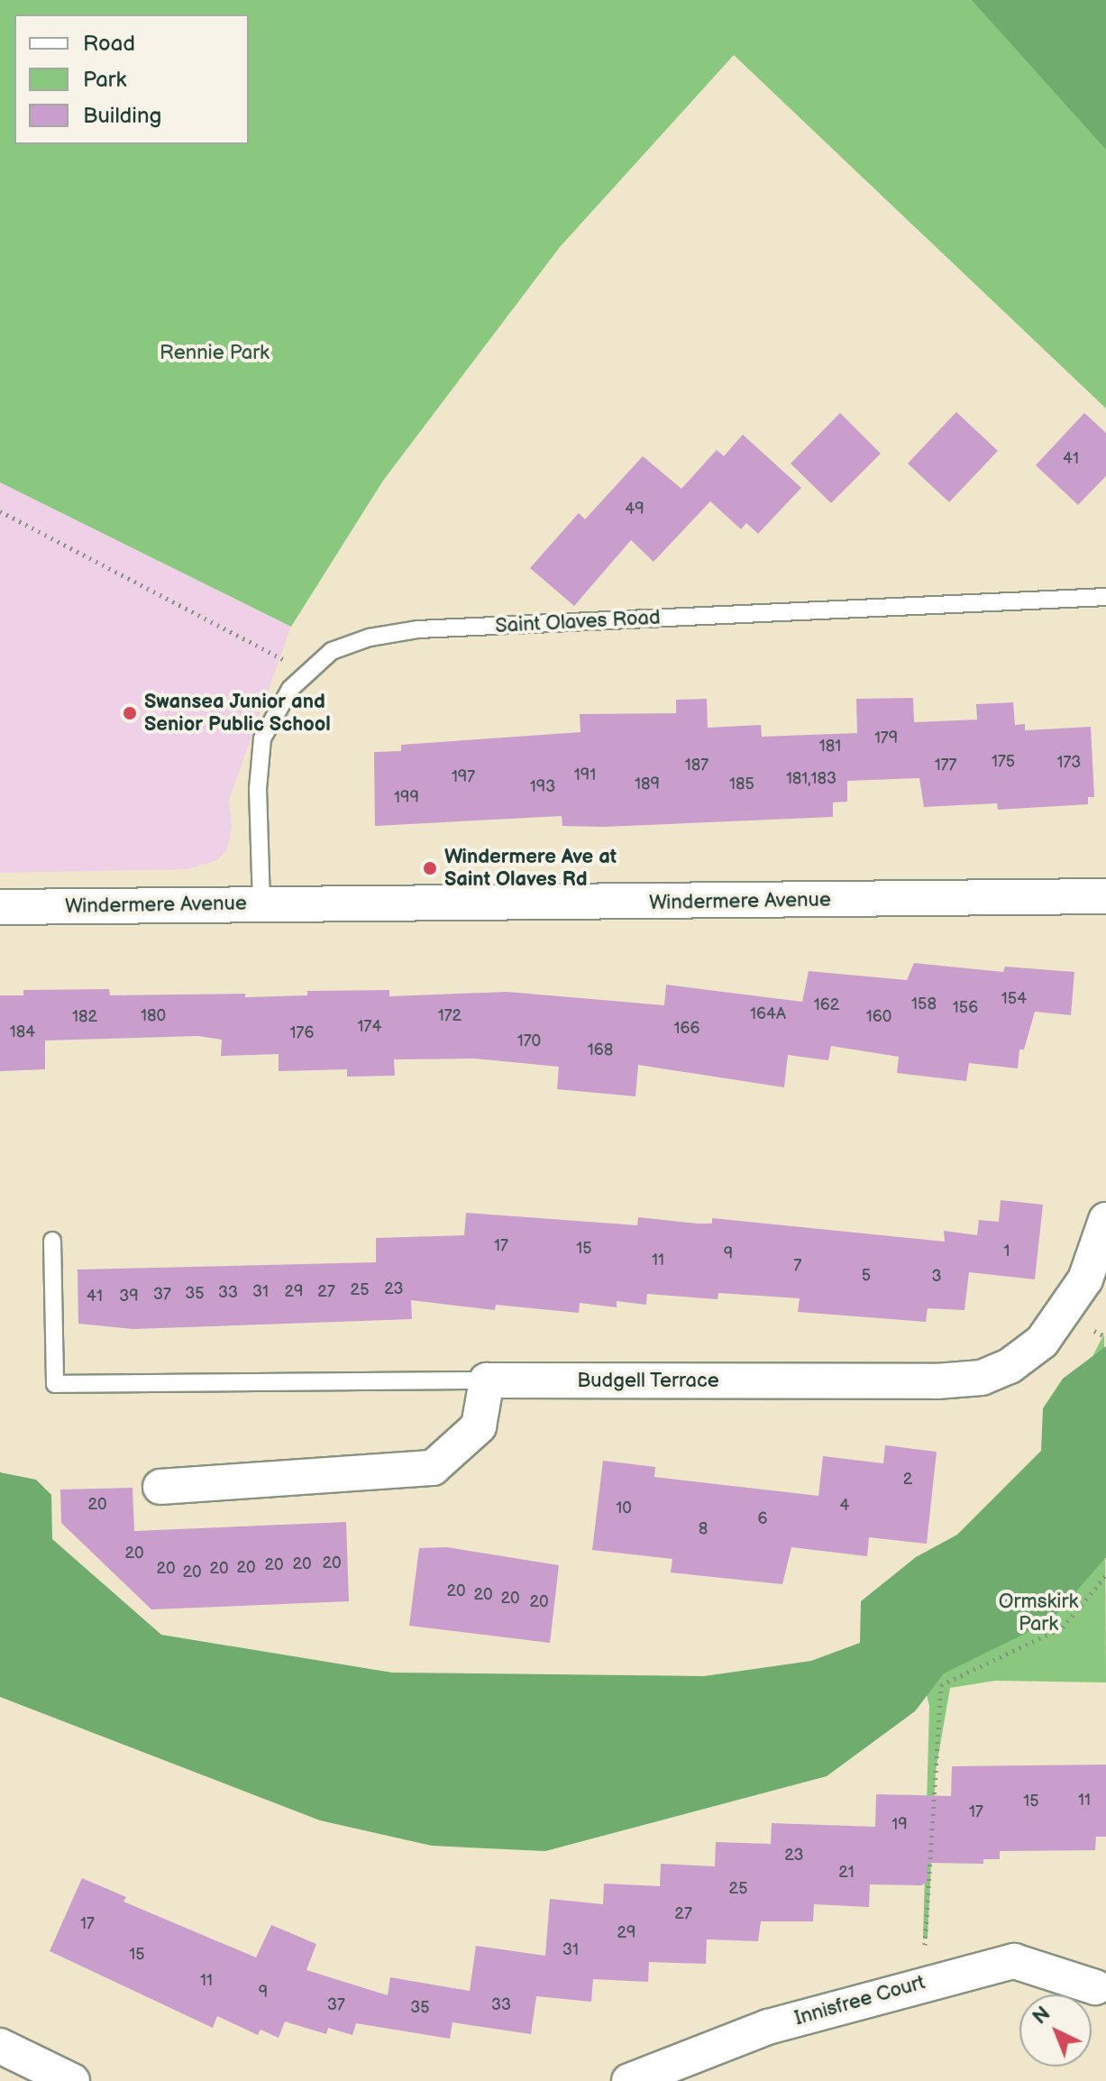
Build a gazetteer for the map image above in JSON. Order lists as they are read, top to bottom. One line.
{"streets":{"street":["Windermere Avenue","Budgell Terrace","Innisfree Court"],"lane":["Saint Olaves Road"]},"crossings":[["Saint Olaves Road","Windermere Avenue"]],"parks":["Rennie Park","Ormskirk Park"],"places":["Swansea Junior and Senior Public School","Windermere Ave at Saint Olaves Rd"],"house_numbers":["41","49","179","181","175","173","187","177","191","197","181,183","189","185","193","199","154","158","162","156","164A","180","172","182","160","174","166","184","176","170","168","17","15","1","9","11","7","5","3","23","25","31","29","27","33","35","37","41","39","2","20","4","10","6","8","20","20","20","20","20","20","20","20","20","20","20","20","11","15","17","19","23","21","25","27","17","29","31","15","11","9","37","33","35"],"legend":["Road","Park","Building"],"north":"top left"}
